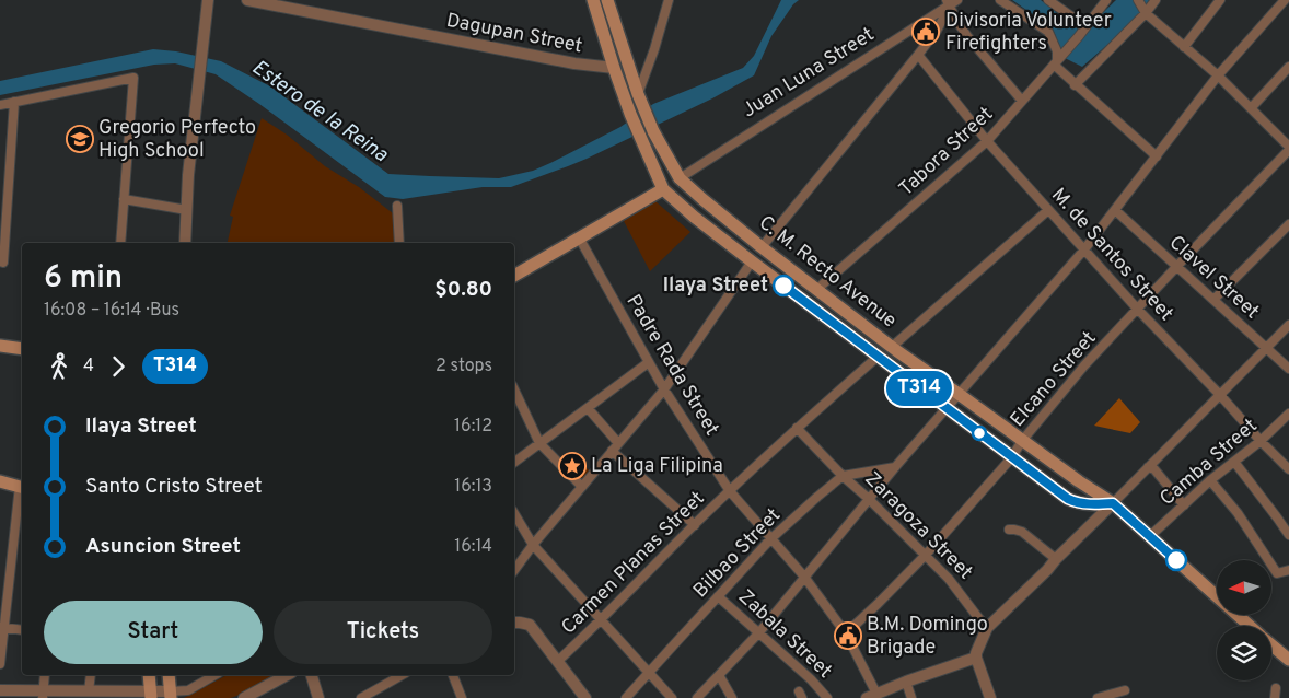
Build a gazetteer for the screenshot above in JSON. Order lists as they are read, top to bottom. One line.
{"streets":{"main road":["C. M. Recto Avenue"],"street":["Dagupan Street","Juan Luna Street","Tabora Street","M. de Santos Street","Clavel Street","Padre Rada Street","Elcano Street","Camba Street","Zaragoza Street","Bilbao Street","Carmen Planas Street","Zabala Street"]},"crossings":[["Dagupan Street","C. M. Recto Avenue"],["Juan Luna Street","C. M. Recto Avenue"],["Tabora Street","M. de Santos Street"],["Tabora Street","C. M. Recto Avenue"],["M. de Santos Street","Elcano Street"],["M. de Santos Street","Camba Street"],["C. M. Recto Avenue","Elcano Street"],["C. M. Recto Avenue","Camba Street"],["C. M. Recto Avenue","Carmen Planas Street"],["Clavel Street","Elcano Street"],["Padre Rada Street","Elcano Street"],["Padre Rada Street","Bilbao Street"],["Padre Rada Street","Carmen Planas Street"],["Elcano Street","Zaragoza Street"],["Zaragoza Street","Bilbao Street"],["Zaragoza Street","Carmen Planas Street"],["Bilbao Street","Zabala Street"]],"water":["Estero de la Reina"],"places":{"public building":["Divisoria Volunteer Firefighters","B.M. Domingo Brigade"],"school or university":["Gregorio Perfecto High School"],"other":["Ilaya Street"],"place":["La Liga Filipina"]},"lines":["bus line T314"],"north":"left","page":{"on_map":"T314","heading":["6 min","16:08 – 16:14 · Bus","$0.80"],"legs":["4","T314","2 stops"],"list":[{"name":"Ilaya Street","value":"16:12"},{"name":"Santo Cristo Street","value":"16:13"},{"name":"Asuncion Street","value":"16:14"}],"buttons":["Start","Tickets"]}}
